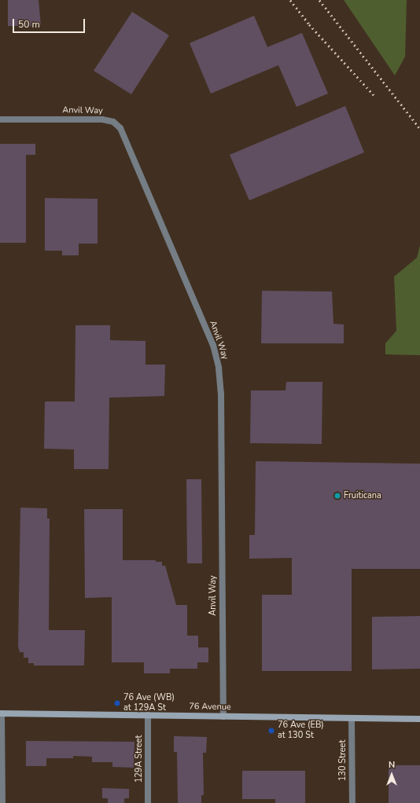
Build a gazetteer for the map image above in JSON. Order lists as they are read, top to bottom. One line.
{"streets":{"main road":["76 Avenue"],"street":["Anvil Way","129A Street","130 Street"]},"crossings":[["Anvil Way","76 Avenue"],["76 Avenue","129A Street"],["76 Avenue","130 Street"]],"places":["Fruiticana","76 Ave (WB) at 129A St","76 Ave (EB) at 130 St"],"scale_bar":"50 m","north":"top"}
